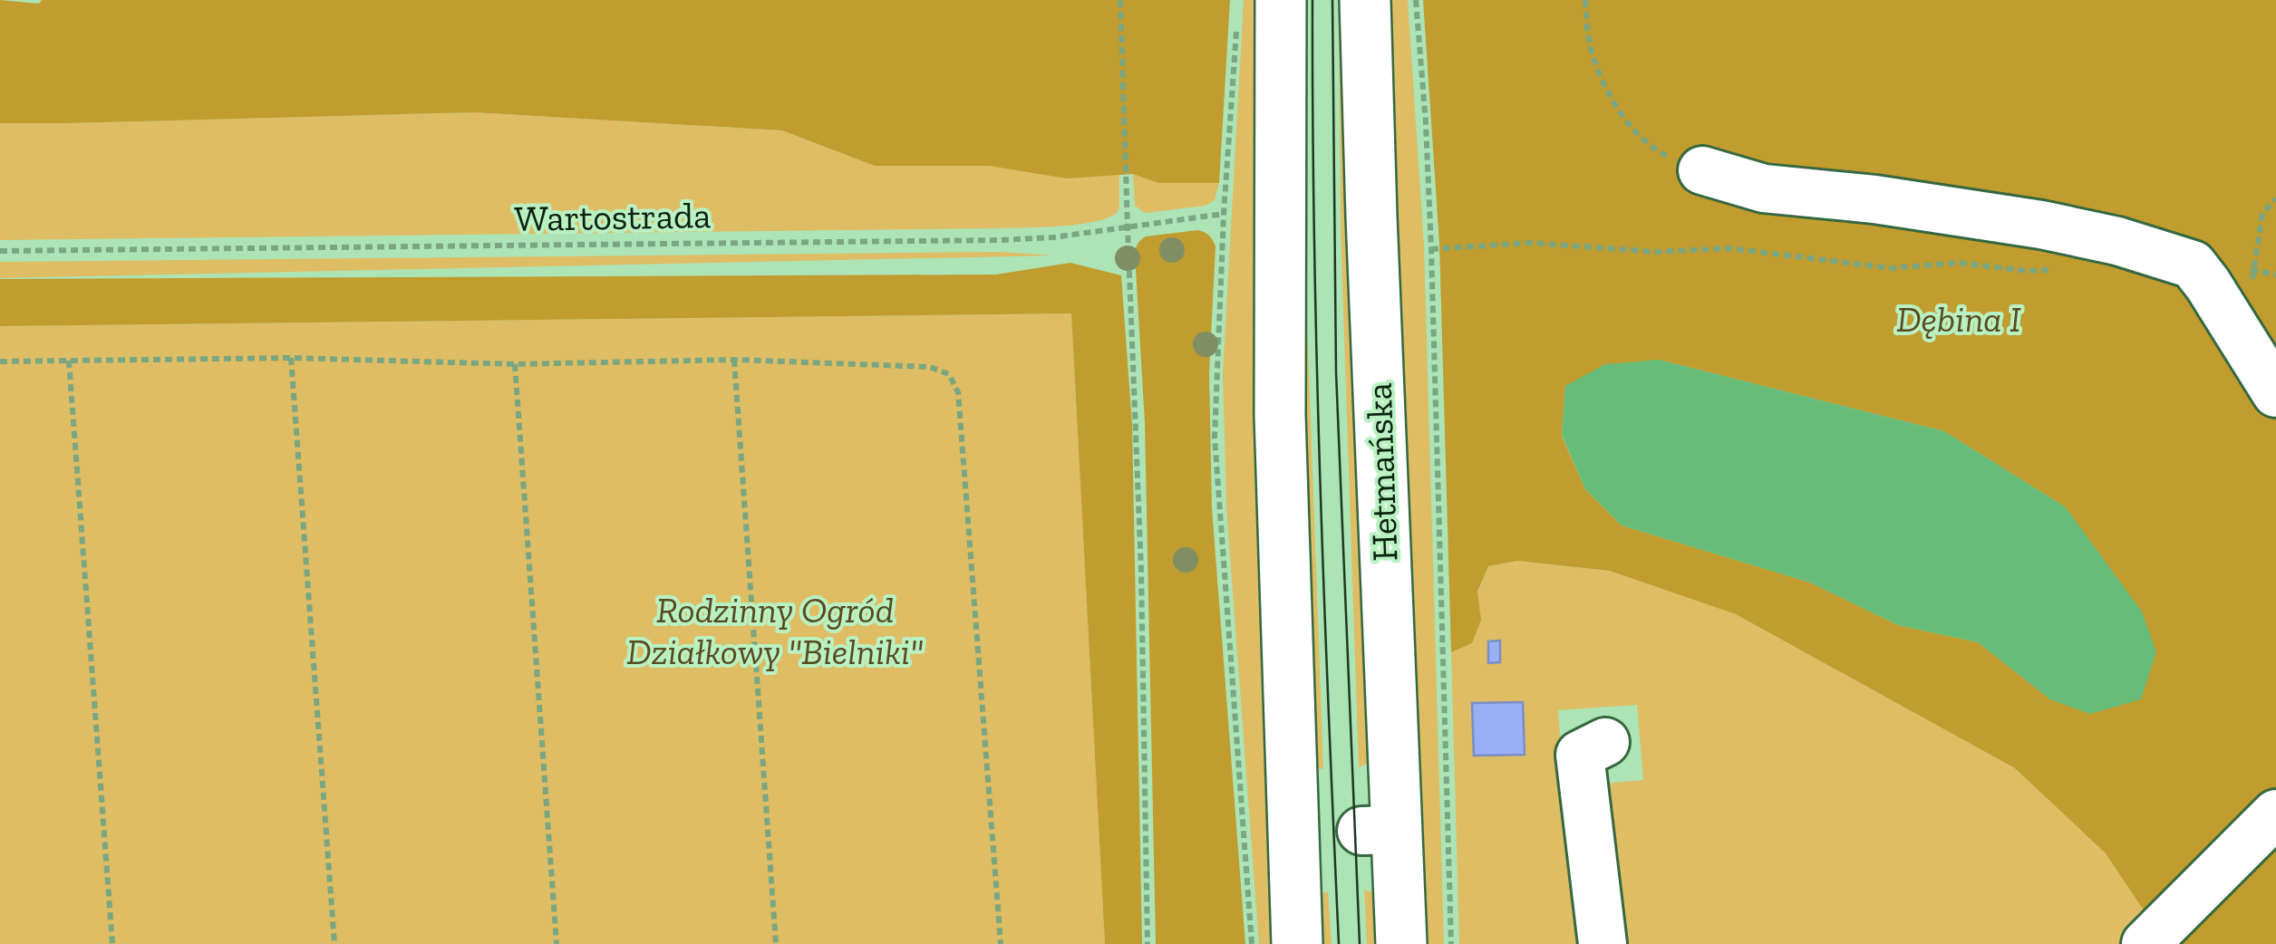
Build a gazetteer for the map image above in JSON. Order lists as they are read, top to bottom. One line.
{"streets":{"main road":["Hetmańska"],"path":["Wartostrada"]},"parks":["Dębina I","Rodzinny Ogród Działkowy \"Bielniki\""]}
